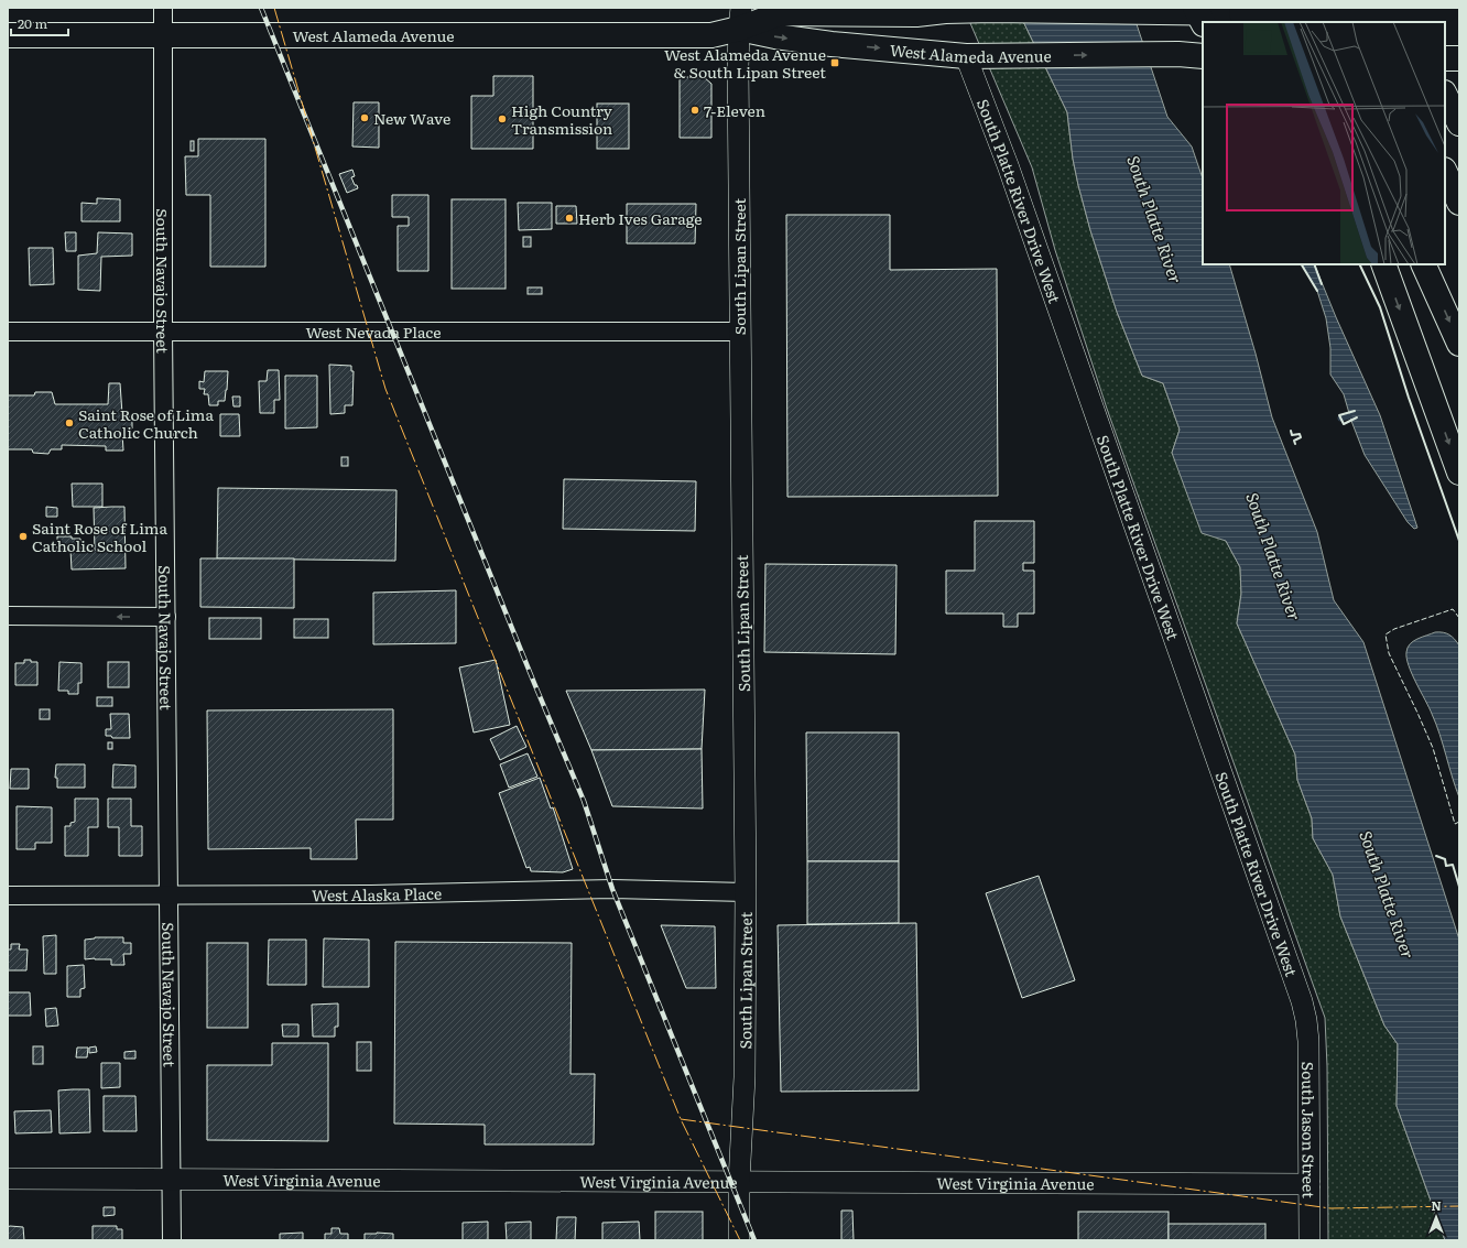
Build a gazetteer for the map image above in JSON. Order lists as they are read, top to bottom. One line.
{"streets":{"main road":["West Alameda Avenue"],"street":["South Platte River Drive West","South Lipan Street","South Navajo Street","West Nevada Place","West Alaska Place","South Jason Street","West Virginia Avenue"]},"crossings":[["West Alameda Avenue","South Platte River Drive West"],["West Alameda Avenue","South Lipan Street"],["West Alameda Avenue","South Navajo Street"],["South Platte River Drive West","South Jason Street"],["South Lipan Street","West Nevada Place"],["South Lipan Street","West Alaska Place"],["South Lipan Street","West Virginia Avenue"],["South Navajo Street","West Nevada Place"],["South Navajo Street","West Alaska Place"],["South Navajo Street","West Virginia Avenue"],["South Jason Street","West Virginia Avenue"]],"water":["South Platte River"],"places":{"transit":["West Alameda Avenue & South Lipan Street"],"other":["7-Eleven","New Wave","High Country Transmission","Herb Ives Garage","Saint Rose of Lima Catholic Church","Saint Rose of Lima Catholic School"]},"scale_bar":"20 m","north":"top"}
